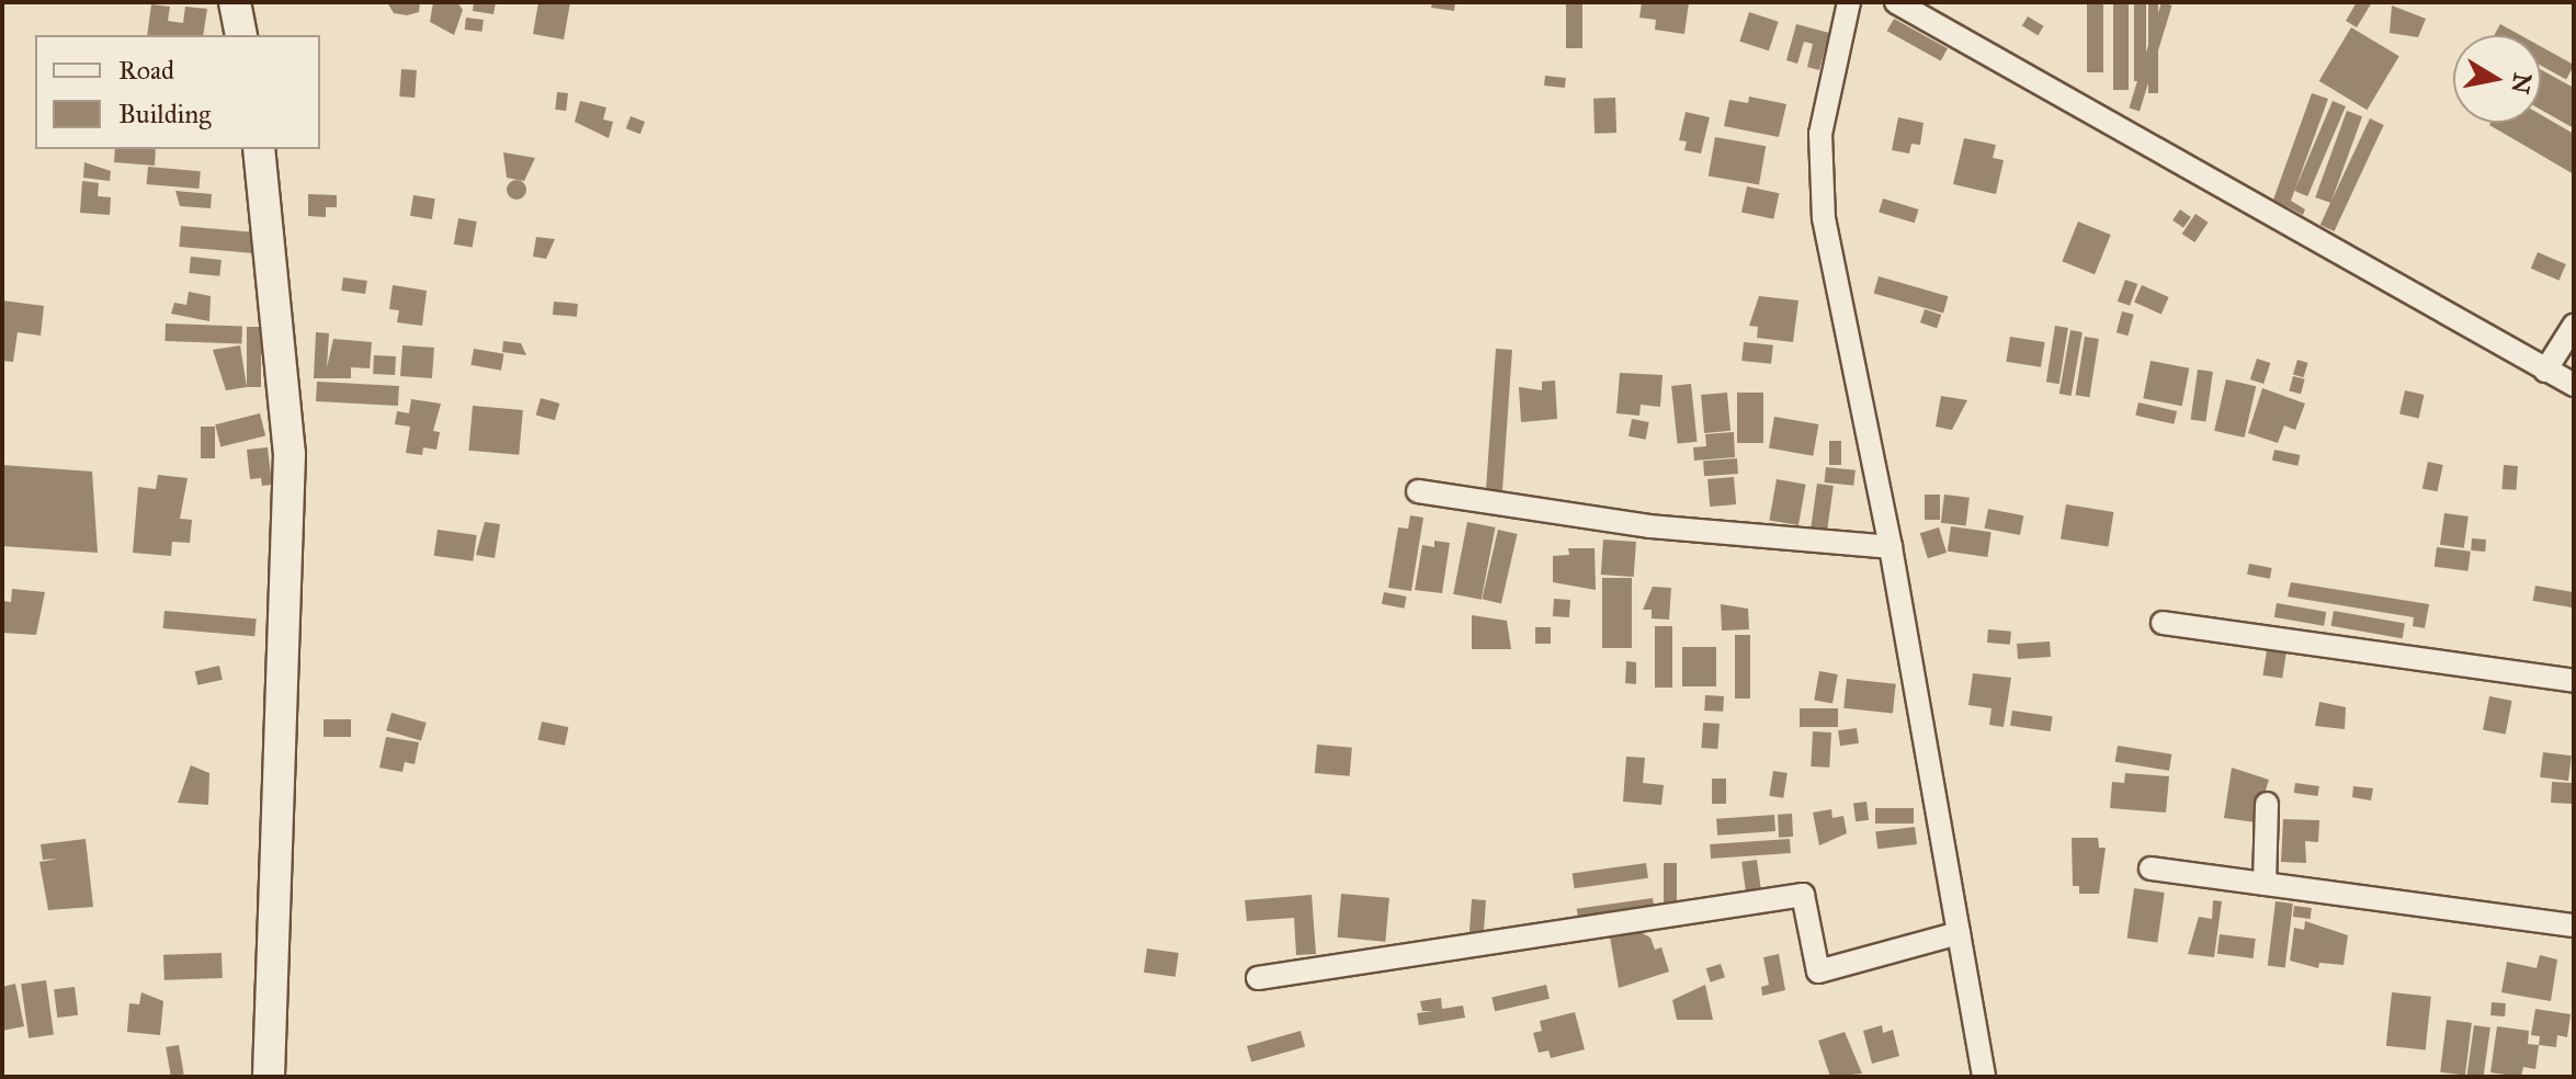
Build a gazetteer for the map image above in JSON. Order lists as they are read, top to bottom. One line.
{"legend":["Road","Building"],"north":"right"}
